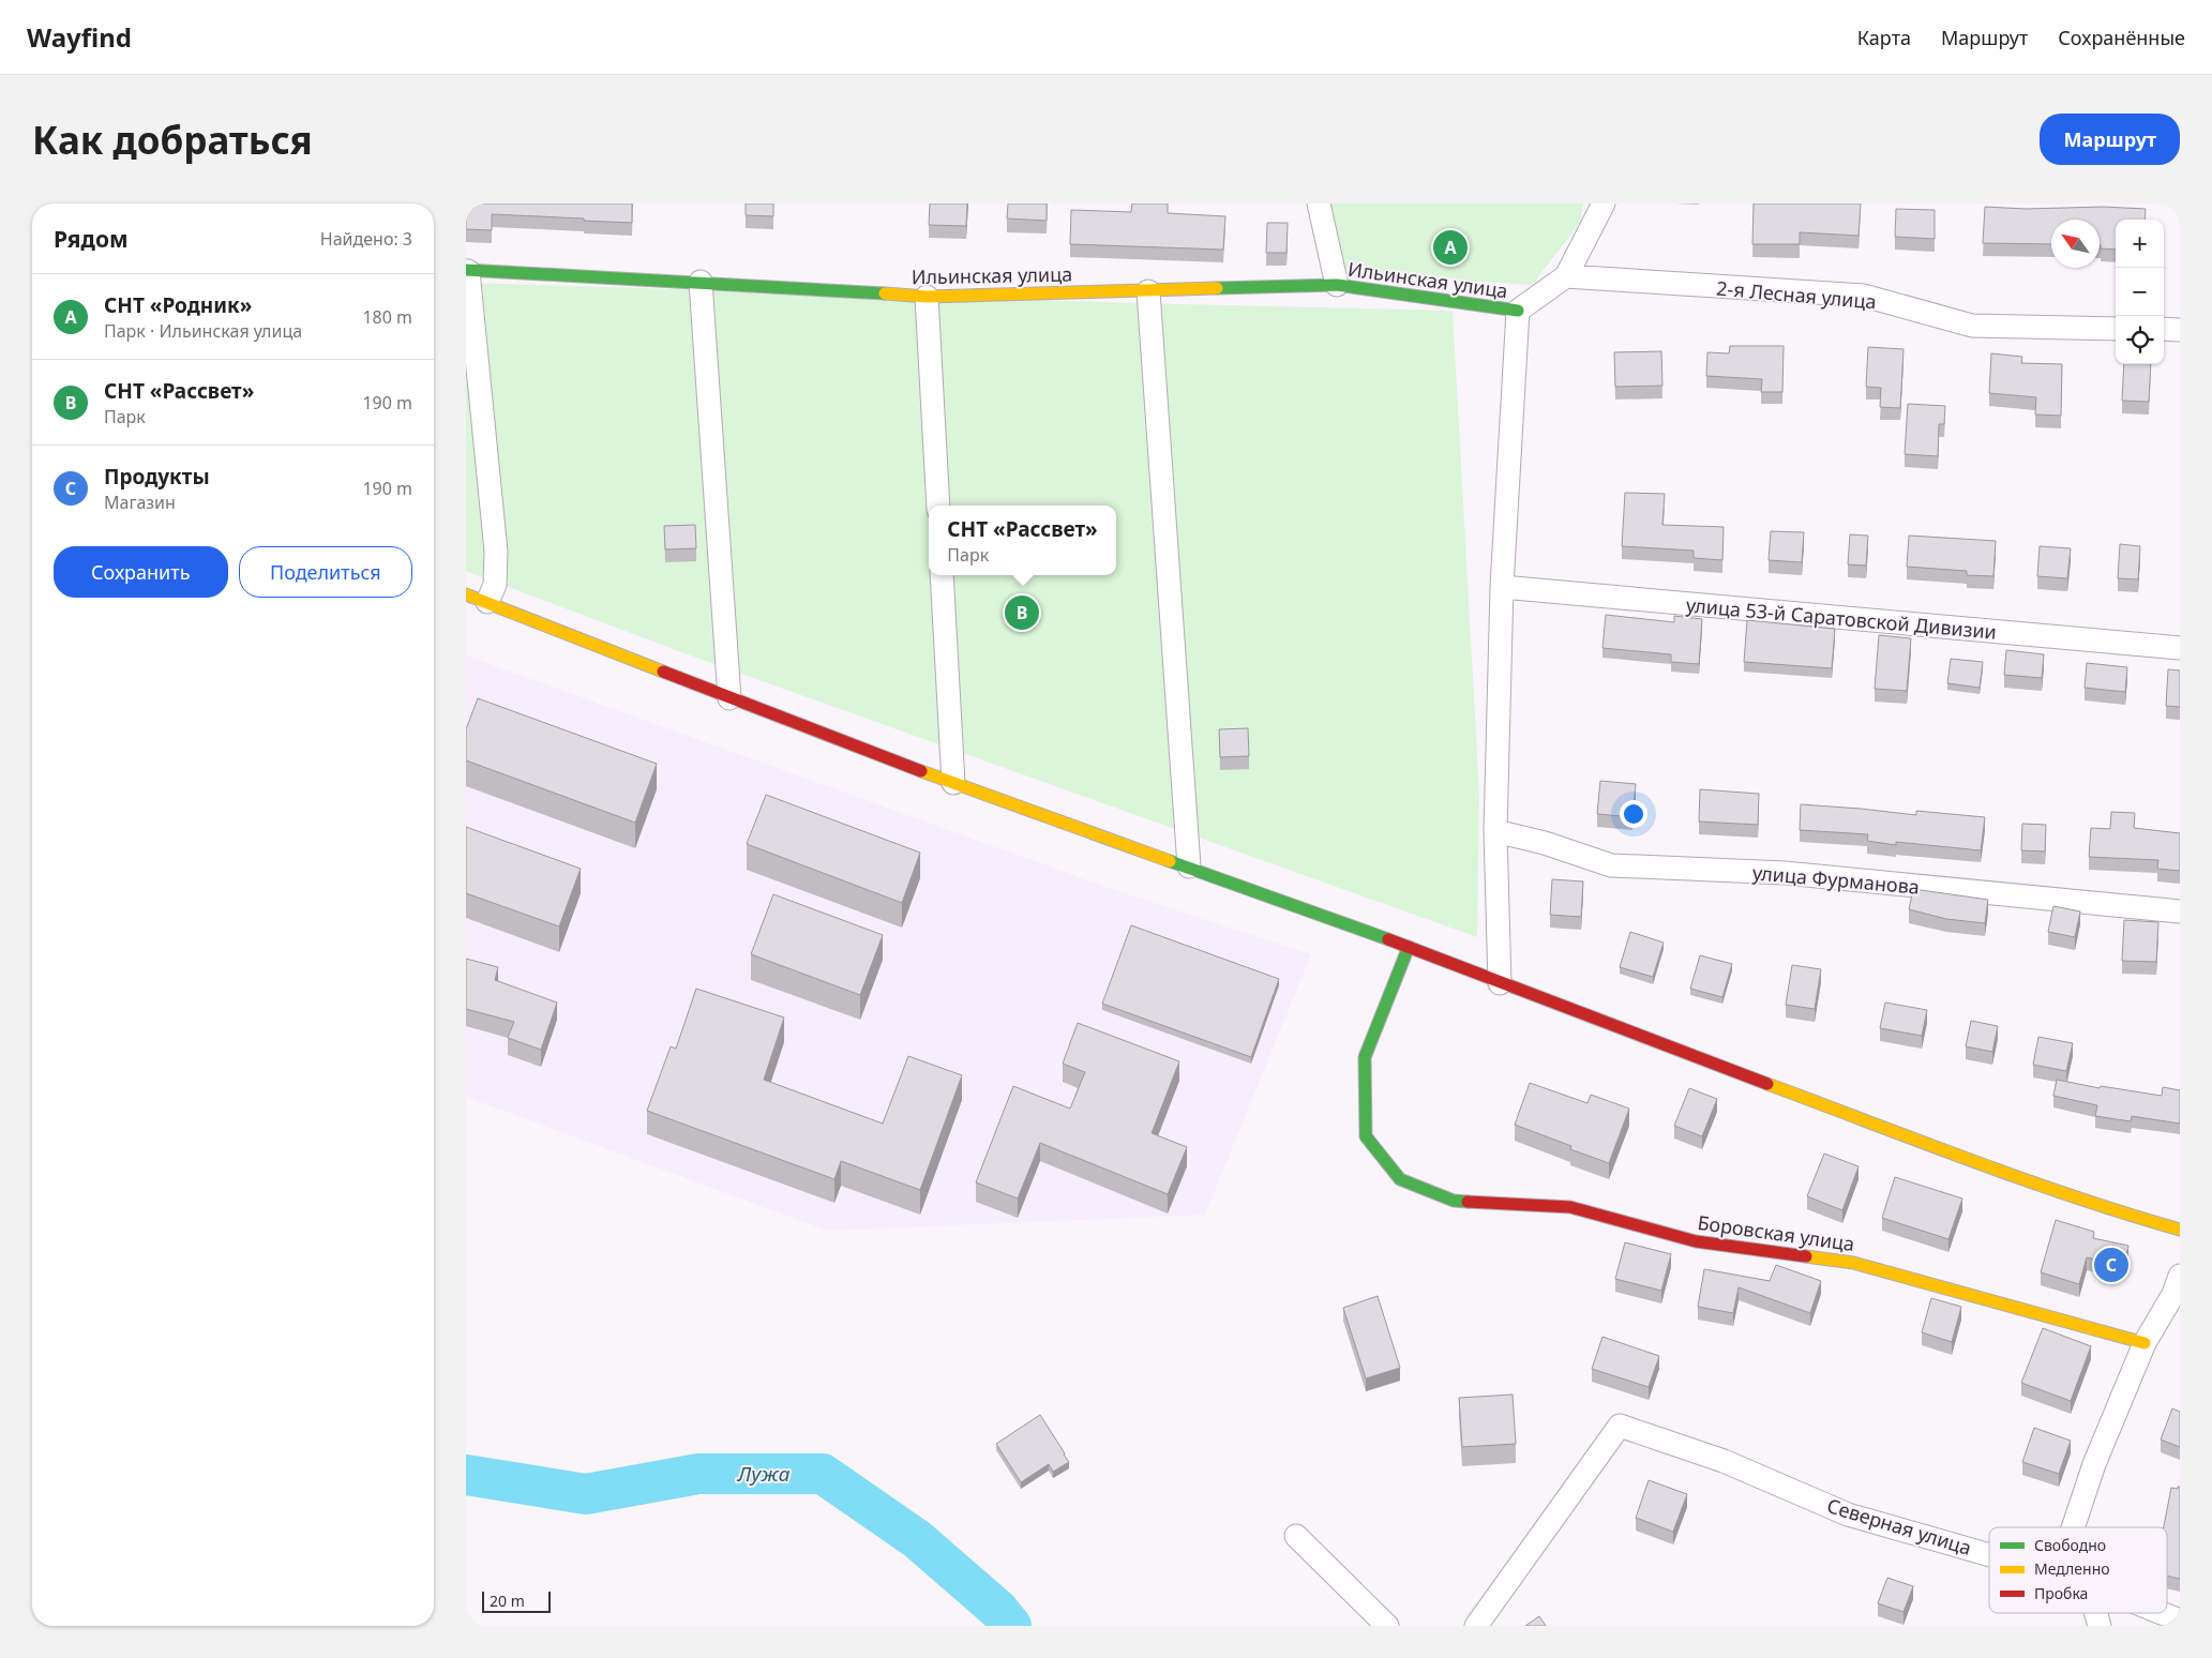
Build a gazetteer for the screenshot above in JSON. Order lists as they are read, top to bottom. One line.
{"streets":{"street":["Ильинская улица","2-я Лесная улица","улица 53-й Саратовской Дивизии","улица Фурманова","Боровская улица","Северная улица"]},"water":["Лужа"],"legend":["Свободно","Медленно","Пробка"],"scale_bar":"20 m","north":"top left","page":{"header":"Wayfind","nav":["Карта","Маршрут","Сохранённые"],"buttons":["Маршрут",["Сохранить","Поделиться"]],"title":"Как добраться","heading":["Рядом","Найдено: 3"],"map_buttons":["+","−"],"pins":["A","B","C"],"list":[{"mark":"A","name":"СНТ «Родник»","note":"Парк · Ильинская улица","value":"180 m"},{"mark":"B","name":"СНТ «Рассвет»","note":"Парк","value":"190 m"},{"mark":"C","name":"Продукты","note":"Магазин","value":"190 m"}],"popup":["СНТ «Рассвет»","Парк"],"scale":"20 m"}}
